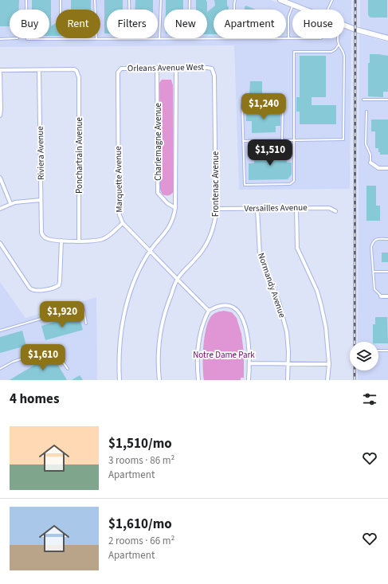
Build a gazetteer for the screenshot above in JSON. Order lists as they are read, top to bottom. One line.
{"streets":{"street":["Orleans Avenue West","Charlemagne Avenue","Riviera Avenue","Ponchartrain Avenue","Marquette Avenue","Frontenac Avenue","Versailles Avenue","Normandy Avenue"]},"crossings":[["Orleans Avenue West","Charlemagne Avenue"],["Orleans Avenue West","Marquette Avenue"],["Orleans Avenue West","Frontenac Avenue"],["Charlemagne Avenue","Marquette Avenue"],["Riviera Avenue","Ponchartrain Avenue"],["Marquette Avenue","Frontenac Avenue"],["Frontenac Avenue","Versailles Avenue"],["Versailles Avenue","Normandy Avenue"]],"parks":["Notre Dame Park"],"page":{"chip":["Buy","Rent","Filters","New","Apartment","House"],"price":["$1,240","$1,510","$1,920","$1,610"],"heading":"4 homes","list":[{"name":"$1,510/mo","note":"3 rooms · 86 m² · Apartment"},{"name":"$1,610/mo","note":"2 rooms · 66 m² · Apartment"}]}}
